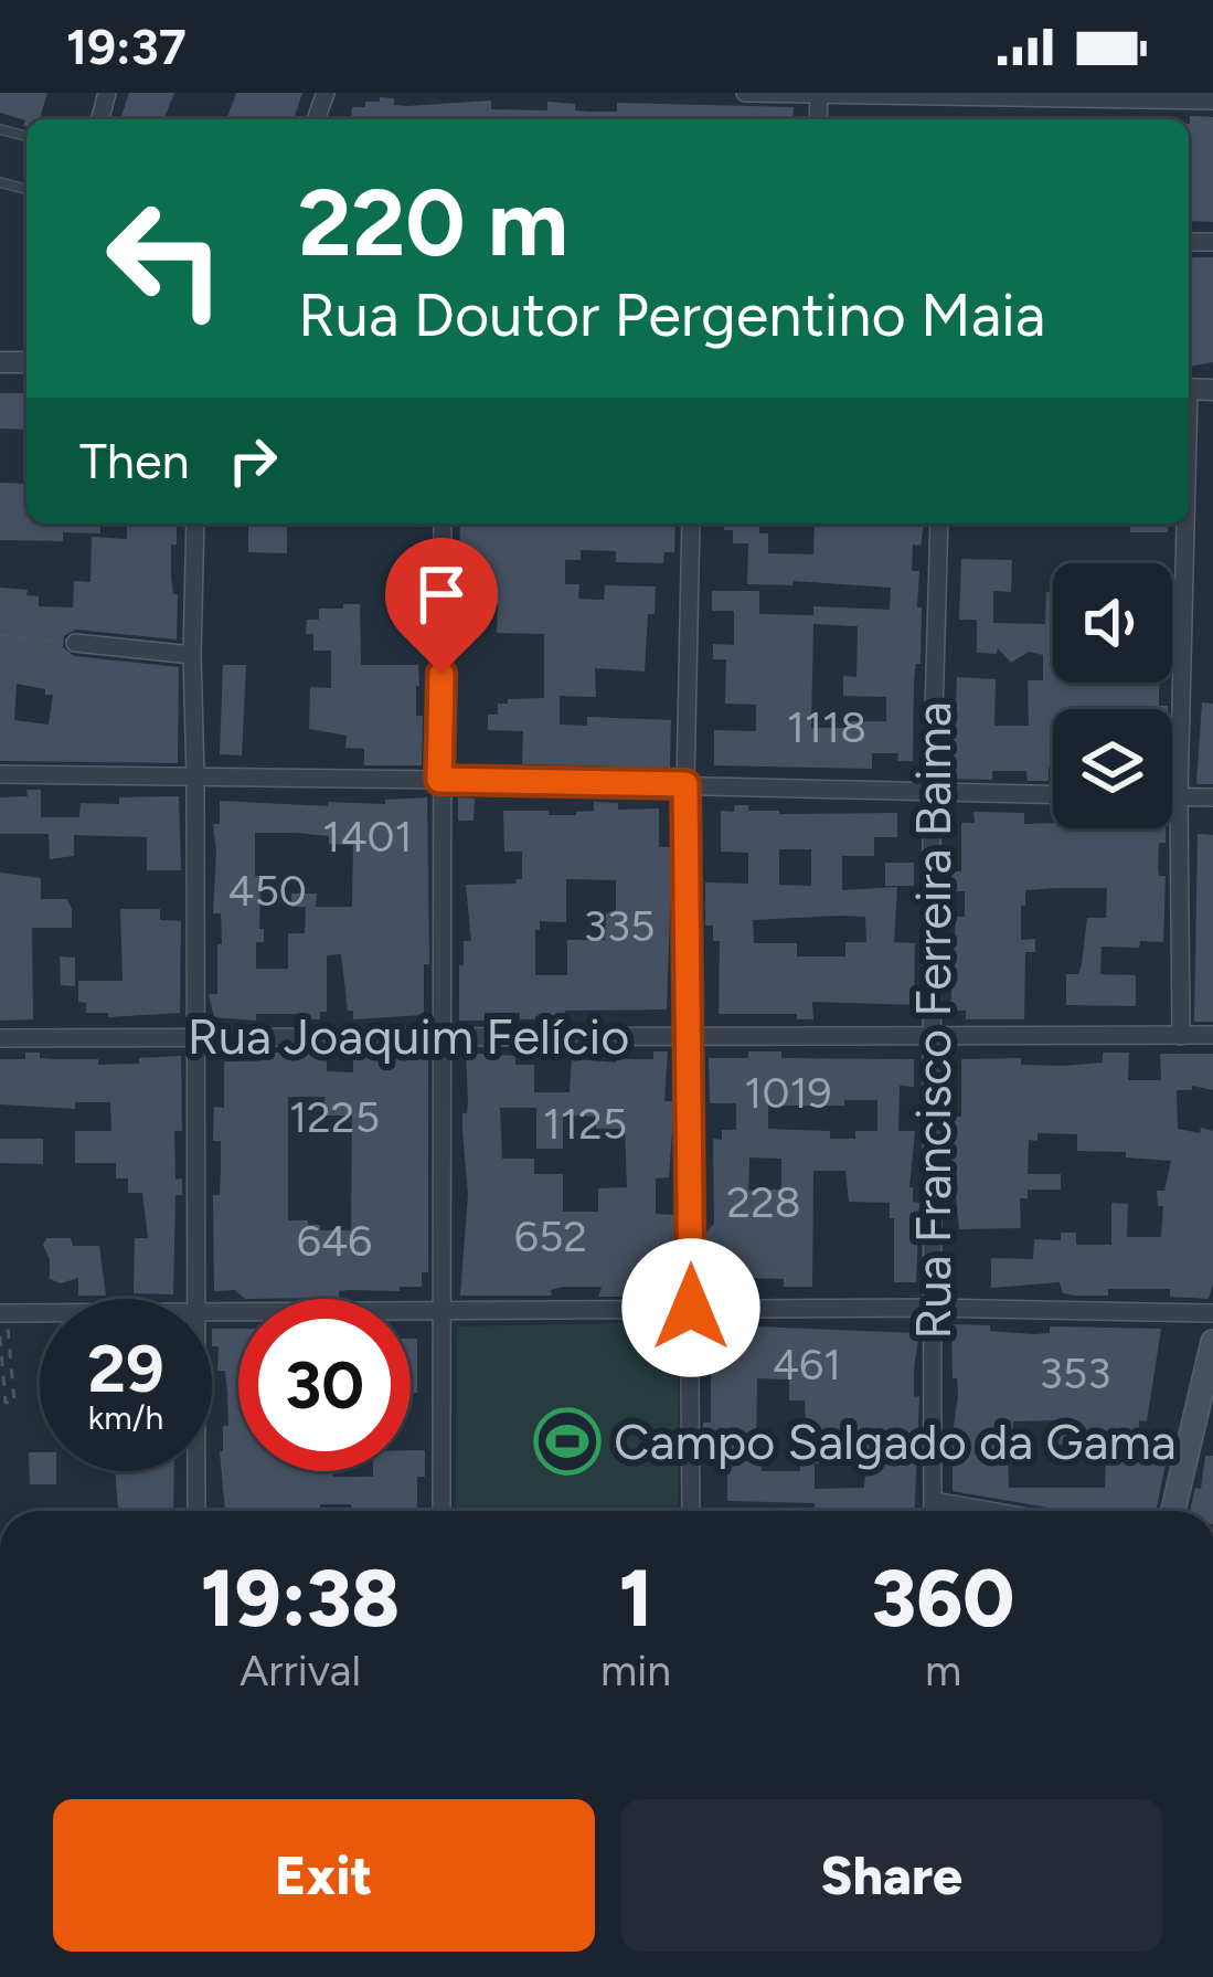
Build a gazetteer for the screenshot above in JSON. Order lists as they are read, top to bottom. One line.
{"streets":{"street":["Rua Francisco Ferreira Baima","Rua Joaquim Felício"]},"crossings":[["Rua Francisco Ferreira Baima","Rua Joaquim Felício"]],"places":{"sports":["Campo Salgado da Gama"]},"house_numbers":["1118","1401","450","335","1019","1225","1125","228","652","646","461","353"],"page":{"status":"19:37","turn":["220 m","Rua Doutor Pergentino Maia"],"then":"Then","speed":"29 km/h","limit":"30","eta":["19:38","Arrival","1","min","360","m"],"buttons":["Exit","Share"]}}
